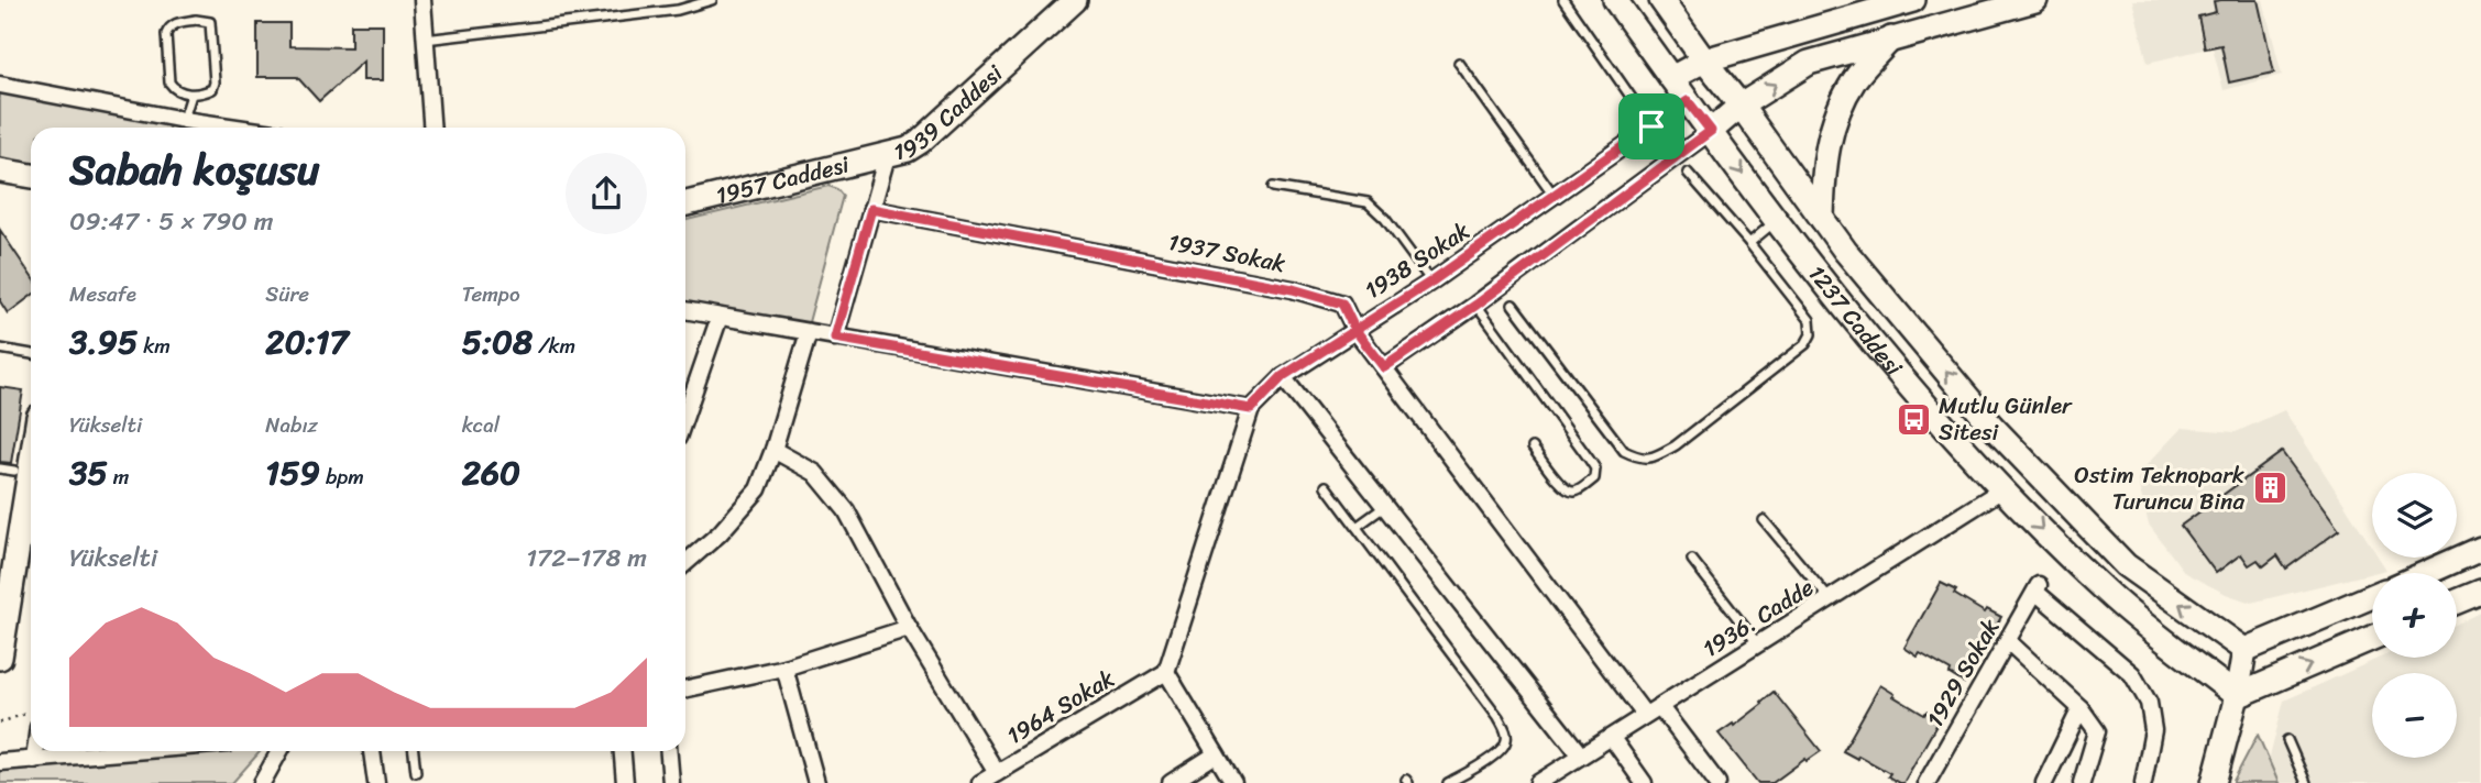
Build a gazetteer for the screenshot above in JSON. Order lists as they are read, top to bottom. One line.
{"streets":{"street":["1939 Caddesi","1957 Caddesi","1937 Sokak","1938 Sokak","1237 Caddesi","1936. Cadde","1929 Sokak","1964 Sokak"]},"crossings":[["1939 Caddesi","1957 Caddesi"],["1939 Caddesi","1937 Sokak"],["1937 Sokak","1938 Sokak"],["1937 Sokak","1936. Cadde"],["1938 Sokak","1237 Caddesi"],["1938 Sokak","1964 Sokak"],["1237 Caddesi","1936. Cadde"]],"places":{"bus stop":["Mutlu Günler Sitesi"],"building":["Ostim Teknopark Turuncu Bina"]},"page":{"heading":["Sabah koşusu","09:47 · 5 × 790 m"],"stats":[["Mesafe","3.95 km"],["Süre","20:17"],["Tempo","5:08 /km"],["Yükselti","35 m"],["Nabız","159 bpm"],["kcal","260"]],"map_buttons":["+","−"],"chart":["Yükselti","172–178 m"]}}
